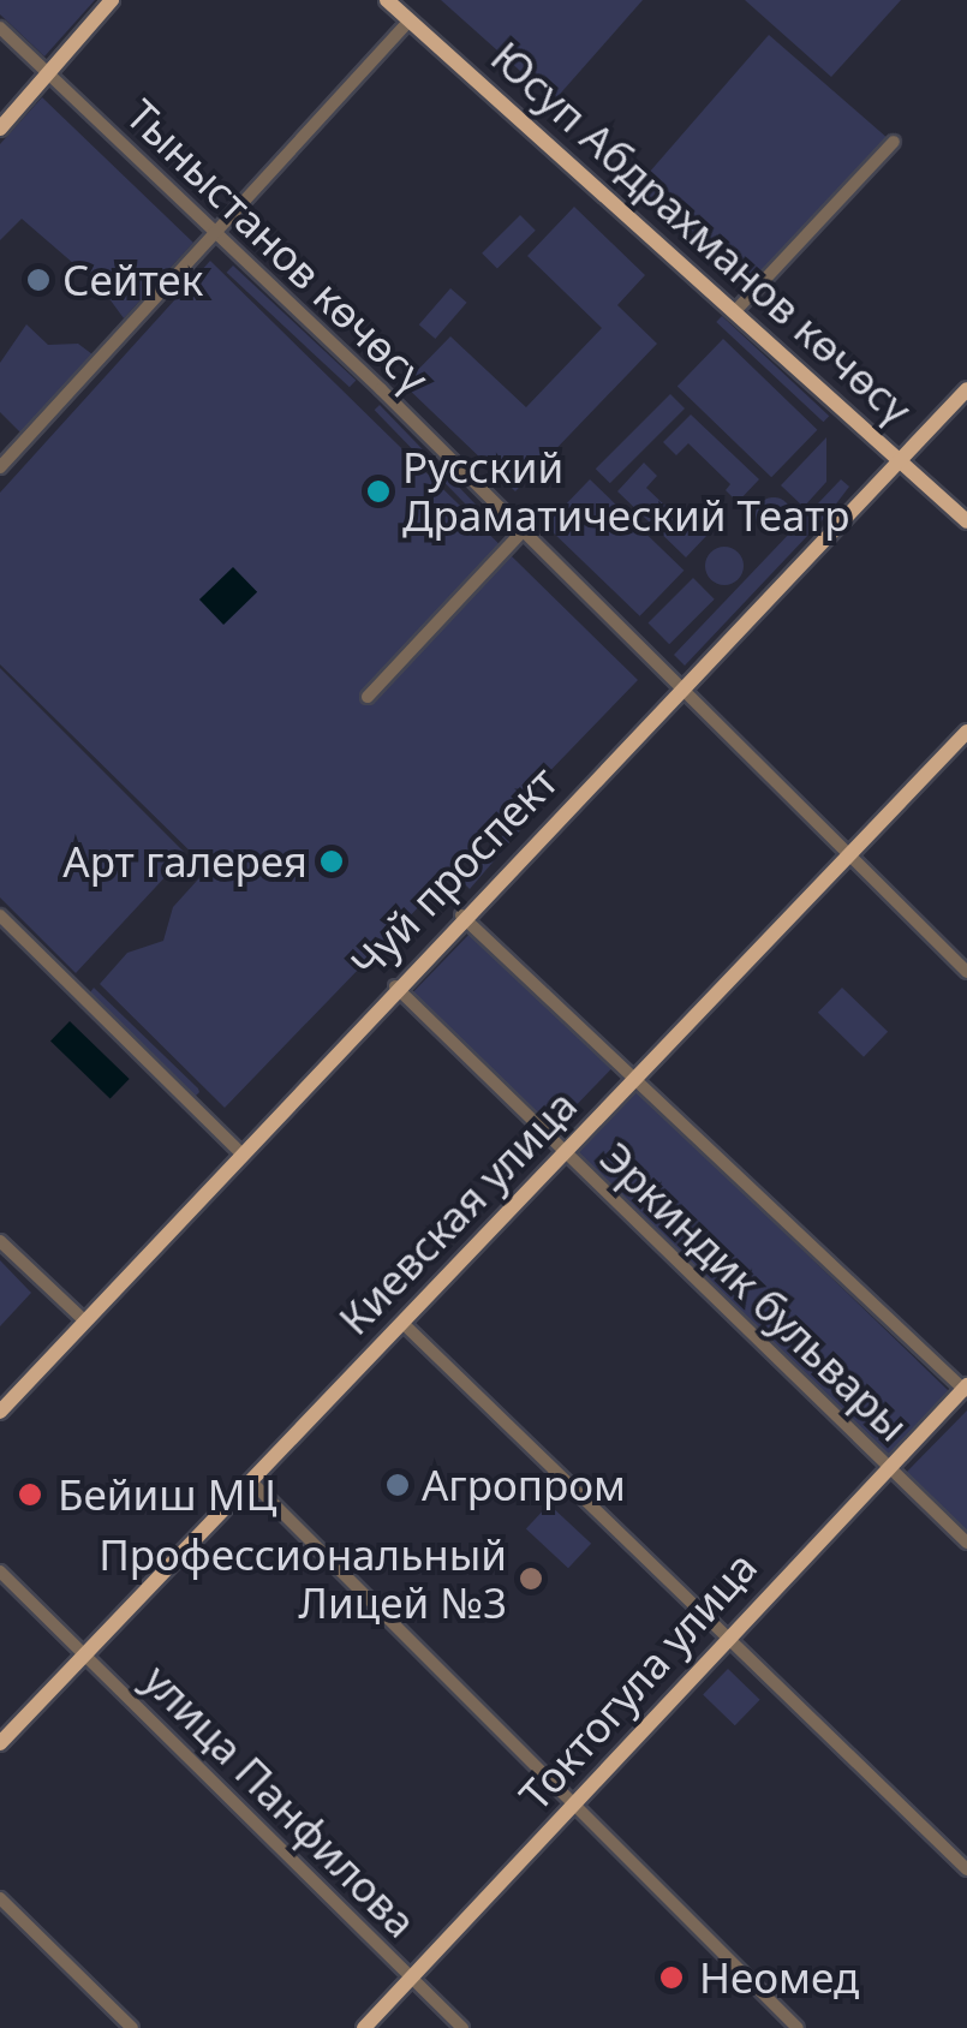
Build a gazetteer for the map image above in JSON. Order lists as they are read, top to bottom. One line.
{"streets":{"main road":["Юсуп Абдрахманов көчөсү","Чуй проспект","Киевская улица","Токтогула улица"],"street":["Тыныстанов көчөсү","Эркиндик бульвары","улица Панфилова"]},"crossings":[["Юсуп Абдрахманов көчөсү","Чуй проспект"],["Тыныстанов көчөсү","Чуй проспект"],["Тыныстанов көчөсү","Киевская улица"],["Чуй проспект","Эркиндик бульвары"],["Киевская улица","Эркиндик бульвары"],["Киевская улица","улица Панфилова"],["Эркиндик бульвары","Токтогула улица"],["Токтогула улица","улица Панфилова"]],"places":["Сейтек","Русский Драматический Театр","Арт галерея","Агропром","Бейиш МЦ","Профессиональный Лицей №3","Неомед"]}
